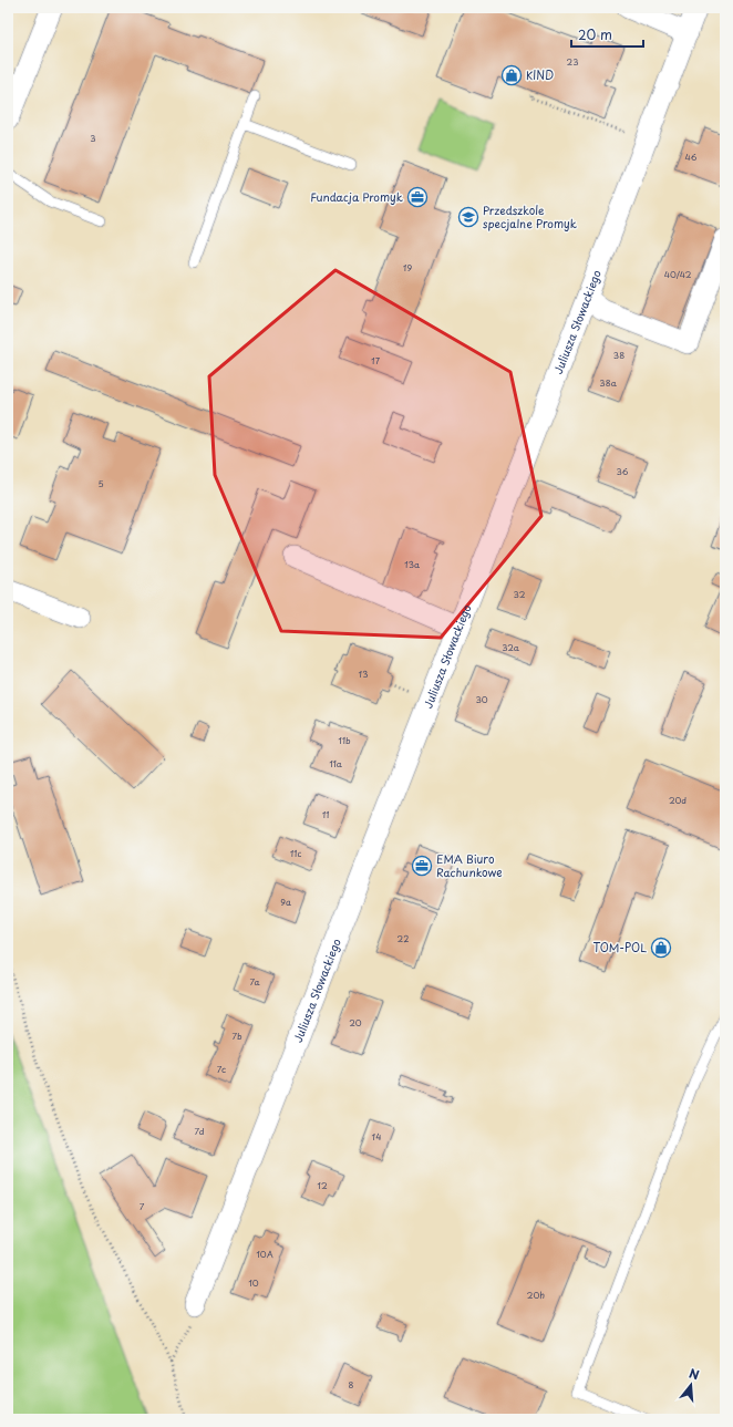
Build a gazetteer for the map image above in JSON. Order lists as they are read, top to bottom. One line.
{"streets":{"street":["Juliusza Słowackiego"]},"places":{"shop":["KIND","TOM-POL"],"office":["Fundacja Promyk","EMA Biuro Rachunkowe"],"school or university":["Przedszkole specjalne Promyk"]},"house_numbers":["23","3","46","19","40/42","38","17","38a","36","5","13a","32","32a","13","30","11b","11a","20d","11","11c","9a","22","7a","20","7b","7c","7d","14","12","7","10A","10","20h","8"],"scale_bar":"20 m","north":"top"}
